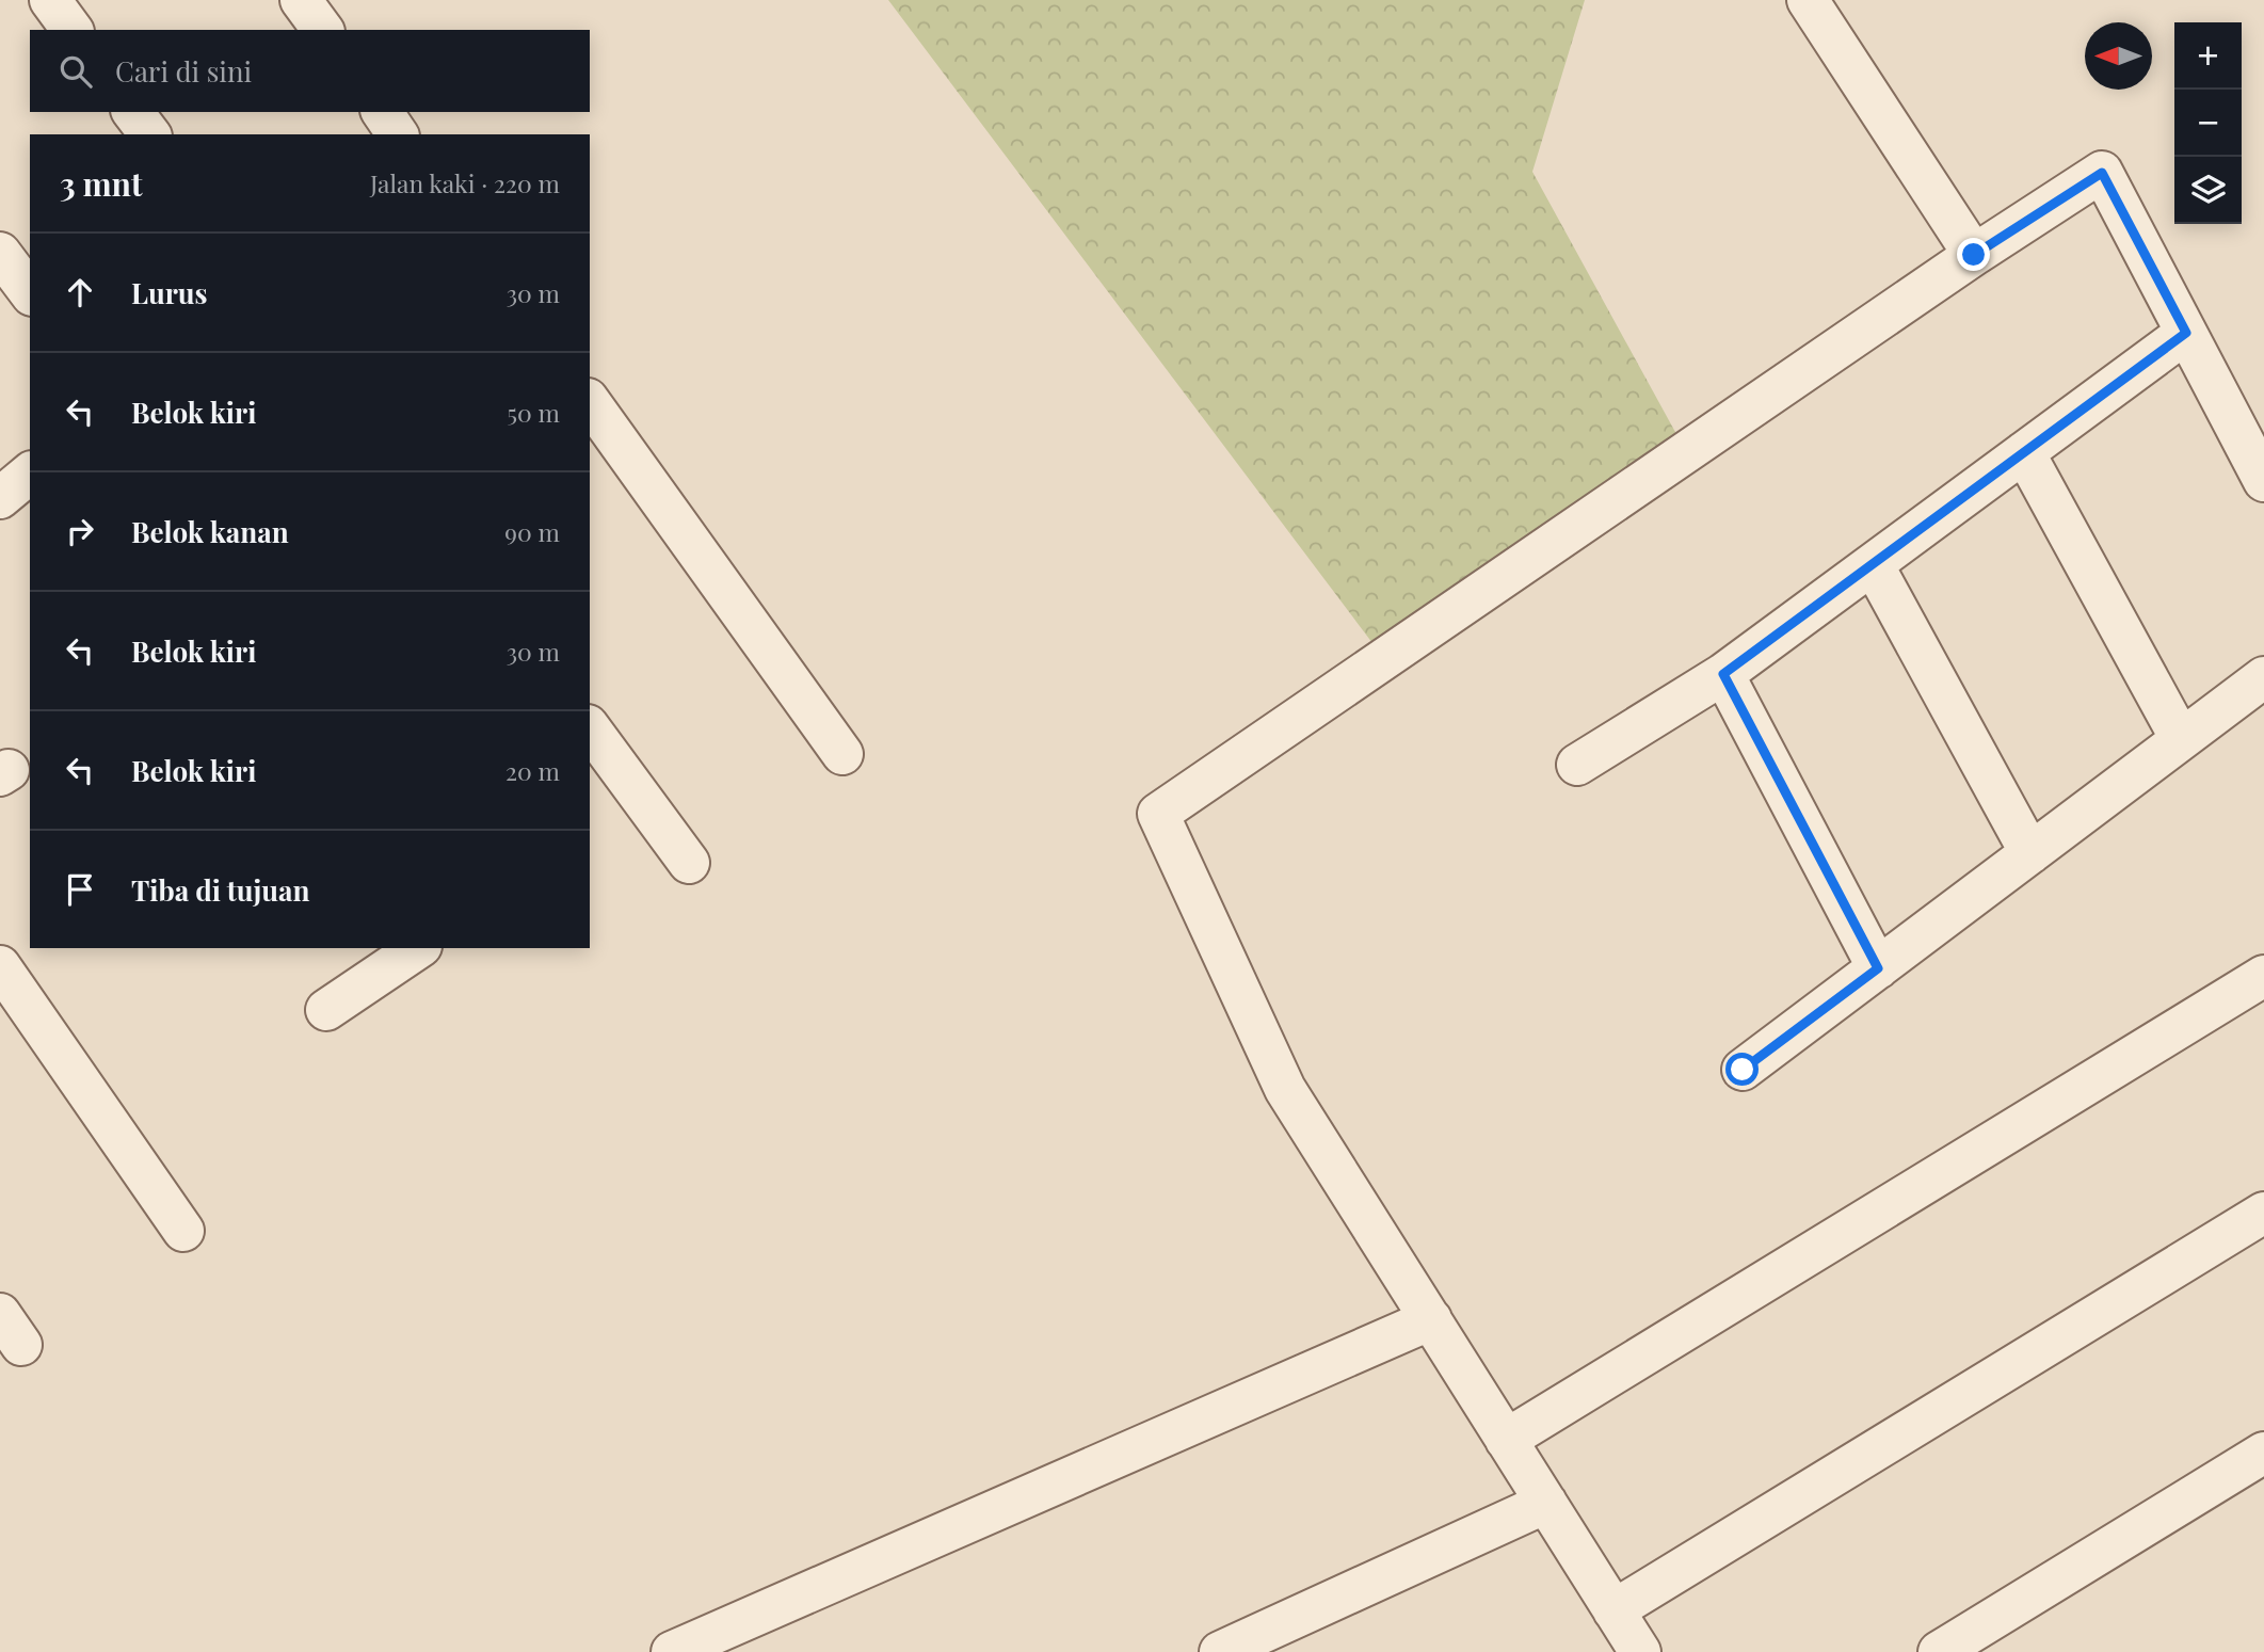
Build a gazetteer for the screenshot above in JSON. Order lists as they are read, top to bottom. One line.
{"north":"left","page":{"map_buttons":["+","−"],"search":"Cari di sini","heading":["3 mnt","Jalan kaki · 220 m"],"list":[["Lurus","30 m"],["Belok kiri","50 m"],["Belok kanan","90 m"],["Belok kiri","30 m"],["Belok kiri","20 m"],"Tiba di tujuan"]}}
